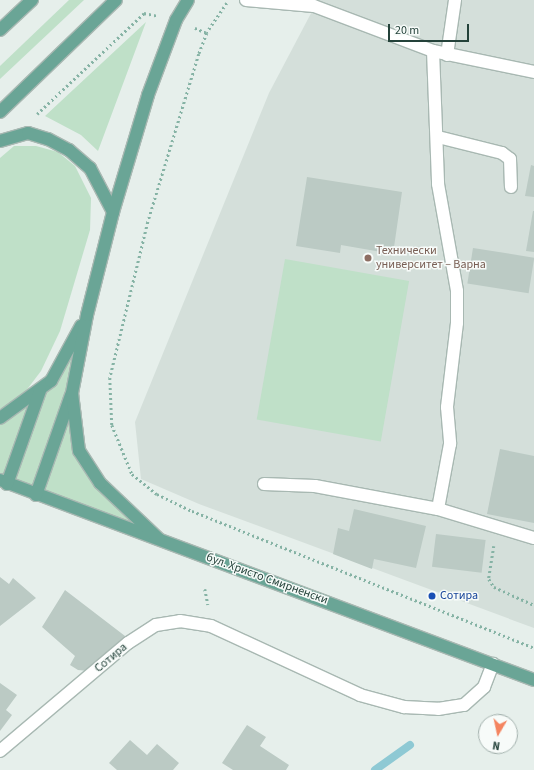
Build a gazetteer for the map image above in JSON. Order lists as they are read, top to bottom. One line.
{"streets":{"main road":["бул. Христо Смирненски"],"street":["Сотира"]},"crossings":[["бул. Христо Смирненски","Сотира"]],"places":["Технически университет – Варна","Сотира"],"scale_bar":"20 m","north":"bottom"}
